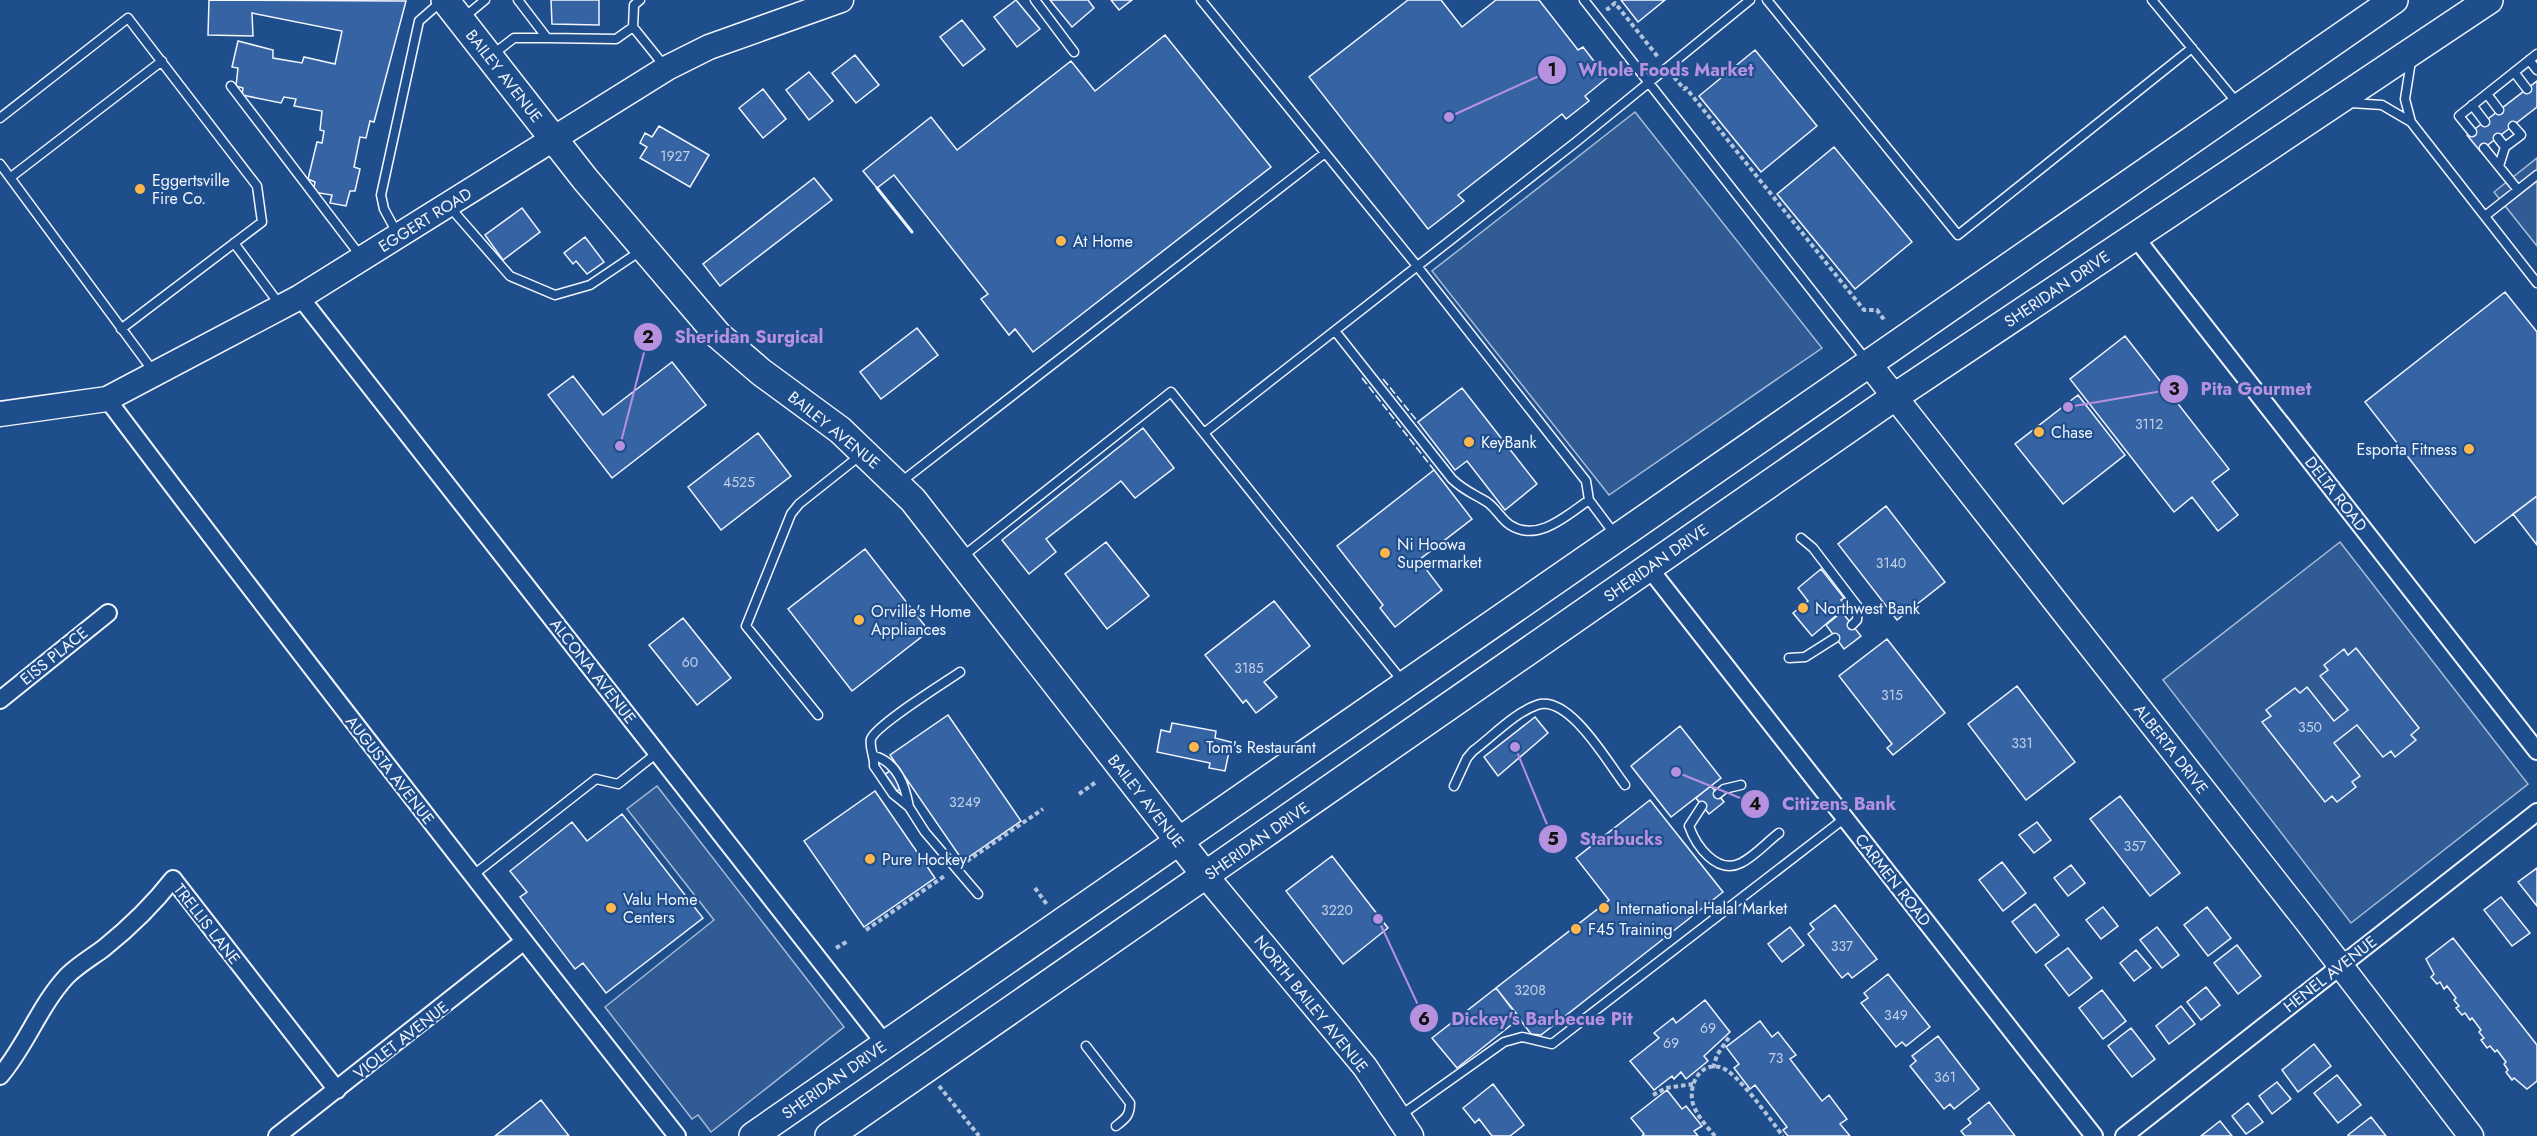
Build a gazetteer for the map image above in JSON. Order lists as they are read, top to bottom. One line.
{"streets":{"main road":["BAILEY AVENUE","SHERIDAN DRIVE"],"street":["EGGERT ROAD","DELTA ROAD","EISS PLACE","ALCONA AVENUE","ALBERTA DRIVE","AUGUSTA AVENUE","CARMEN ROAD","TRELLIS LANE","HENEL AVENUE","NORTH BAILEY AVENUE","VIOLET AVENUE"]},"crossings":[["BAILEY AVENUE","EGGERT ROAD"],["BAILEY AVENUE","SHERIDAN DRIVE"],["BAILEY AVENUE","NORTH BAILEY AVENUE"],["EGGERT ROAD","ALCONA AVENUE"],["EGGERT ROAD","AUGUSTA AVENUE"],["SHERIDAN DRIVE","DELTA ROAD"],["SHERIDAN DRIVE","ALCONA AVENUE"],["SHERIDAN DRIVE","ALBERTA DRIVE"],["SHERIDAN DRIVE","CARMEN ROAD"],["SHERIDAN DRIVE","NORTH BAILEY AVENUE"],["ALBERTA DRIVE","HENEL AVENUE"],["AUGUSTA AVENUE","VIOLET AVENUE"],["TRELLIS LANE","VIOLET AVENUE"]],"places":["Whole Foods Market","Eggertsville Fire Co.","At Home","Pita Gourmet","Chase","KeyBank","Sheridan Surgical","Esporta Fitness","Ni Hoowa Supermarket","Northwest Bank","Orville's Home Appliances","Tom's Restaurant","Starbucks","Citizens Bank","Pure Hockey","Valu Home Centers","International Halal Market","Dickey's Barbecue Pit","F45 Training"],"house_numbers":["1927","3112","4525","3140","60","3185","315","350","331","3249","357","3220","337","3208","349","69","69","73","361"]}
